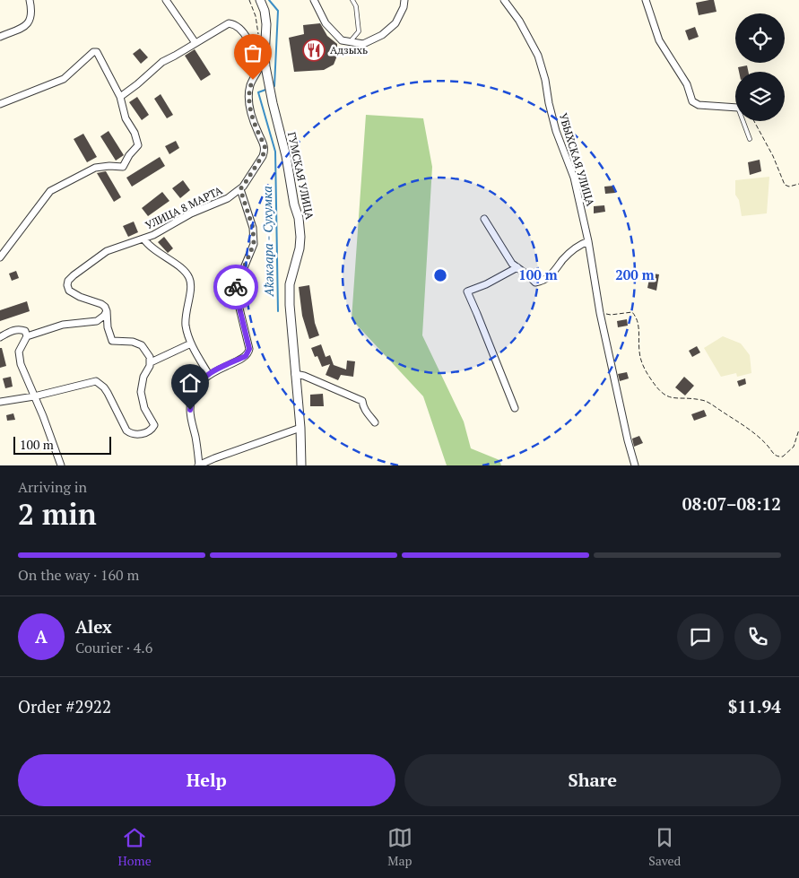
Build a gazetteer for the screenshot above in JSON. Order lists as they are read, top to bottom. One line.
{"streets":{"street":["УБЫХСКАЯ УЛИЦА","ГУМСКАЯ УЛИЦА","УЛИЦА 8 МАРТА"]},"water":["Аҟәкәара - Сухумка"],"places":{"restaurant":["Адзыхь"]},"scale_bar":"100 m","page":{"scale":"100 m","heading":["2 min","Arriving in","08:07–08:12"],"panel":["Alex","Courier · 4.6","Order #2922","$11.94"],"bar":"On the way · 160 m","round":"A","buttons":["Help","Share"],"tabs":["Home","Map","Saved"]},"rings":["100 m","200 m"]}
